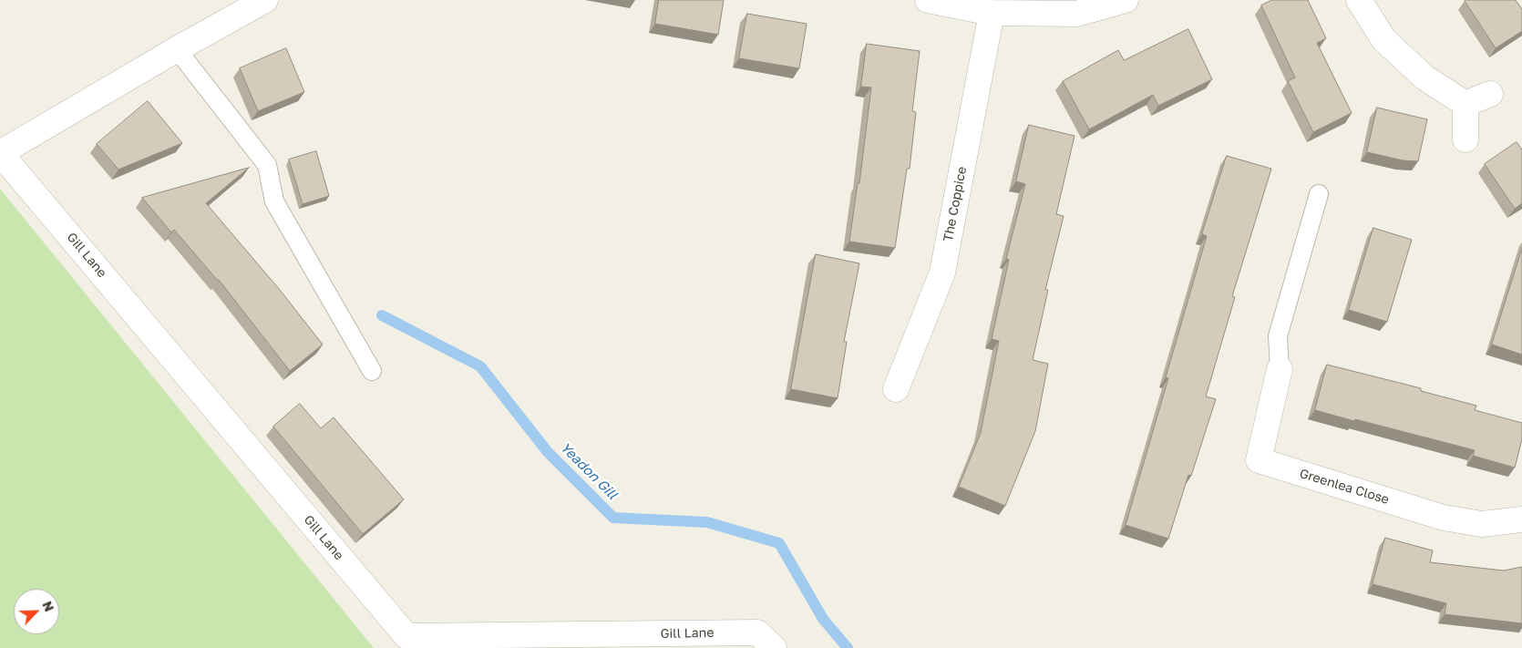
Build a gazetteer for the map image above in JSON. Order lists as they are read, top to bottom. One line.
{"streets":{"street":["The Coppice","Gill Lane","Greenlea Close"]},"water":["Yeadon Gill"],"north":"top right"}
